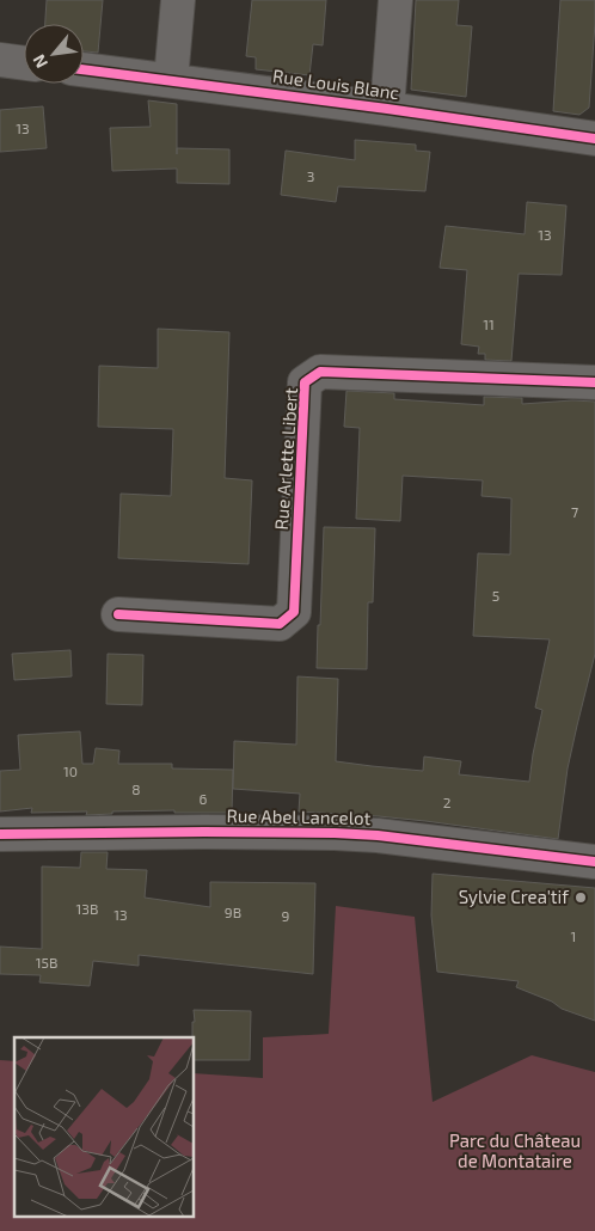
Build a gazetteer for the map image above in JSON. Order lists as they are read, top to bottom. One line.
{"streets":{"street":["Rue Louis Blanc","Rue Arlette Libert","Rue Abel Lancelot"]},"parks":["Parc du Château de Montataire"],"places":["Sylvie Crea'tif"],"house_numbers":["13","3","13","11","7","5","10","8","6","2","13B","9B","13","9","1","15B"],"north":"bottom left"}
